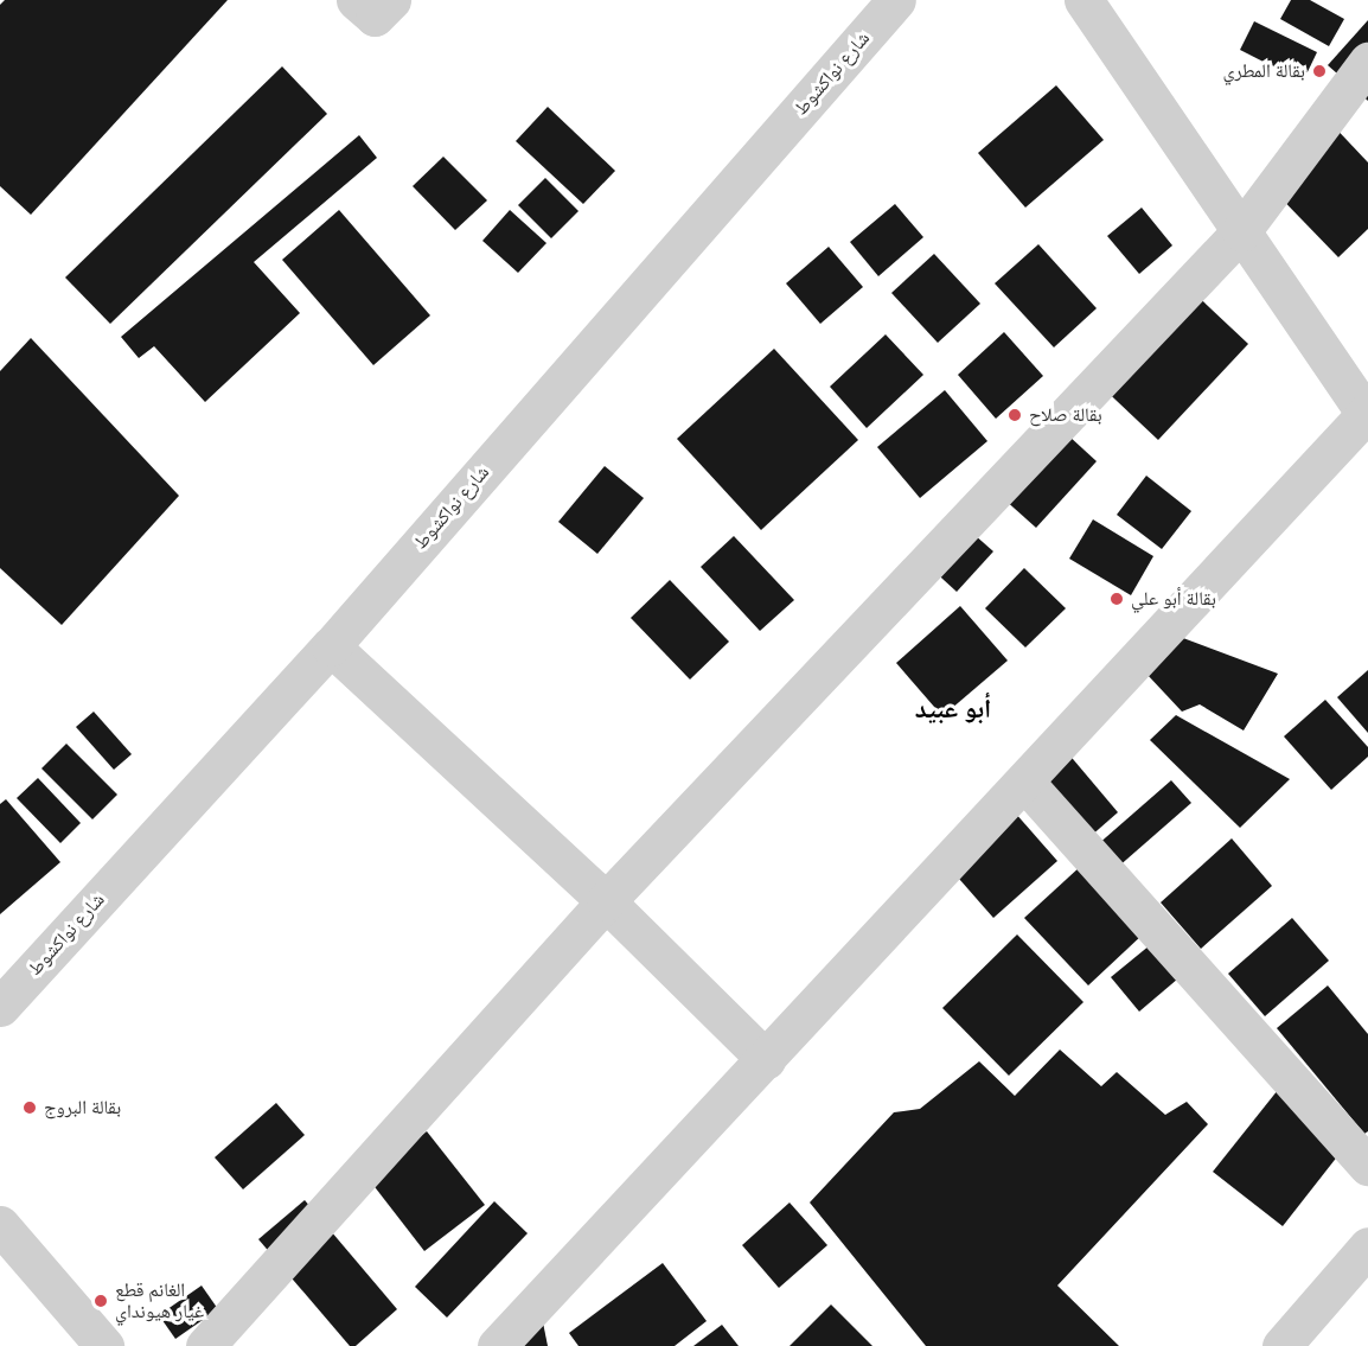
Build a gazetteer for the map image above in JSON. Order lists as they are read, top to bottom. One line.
{"streets":{"street":["شارع نواكشوط"]},"districts":["أبو عبيد"],"places":["بقالة المطري","بقالة صلاح","بقالة أبو علي","بقالة البروج","الغانم قطع غيار هيونداي"]}
